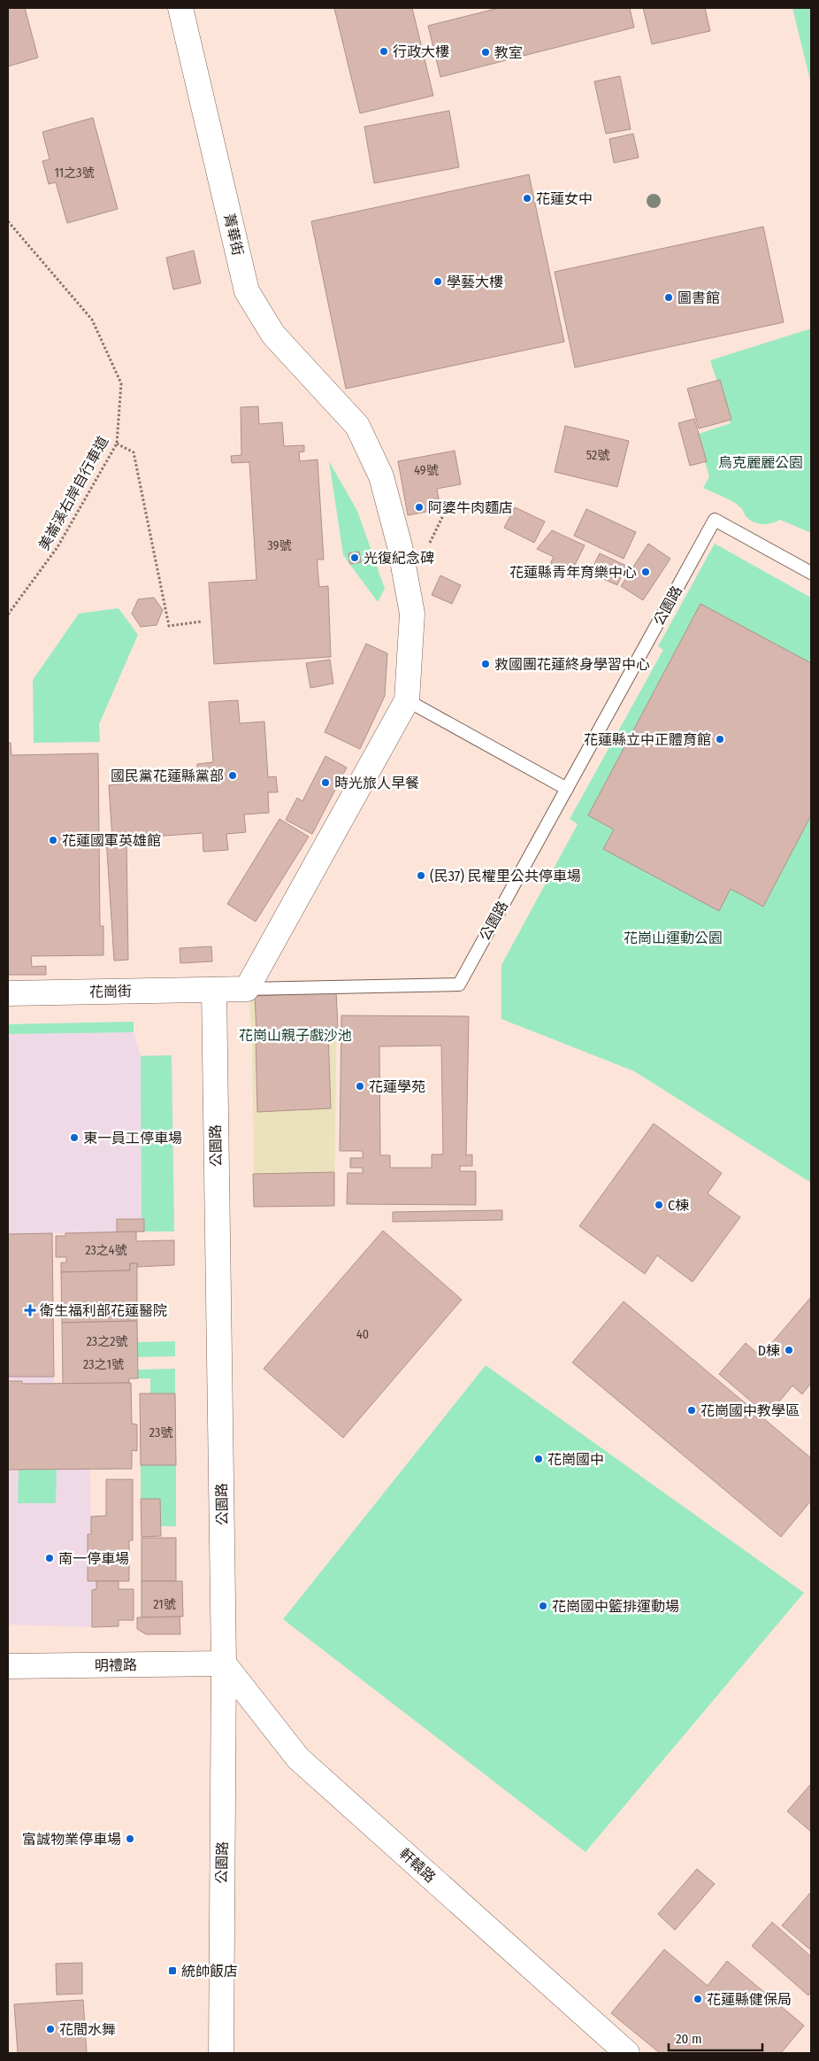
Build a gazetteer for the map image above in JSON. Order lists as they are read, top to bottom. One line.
{"streets":{"street":["菁華街","公園路","花崗街","明禮路","軒轅路"],"path":["美崙溪右岸自行車道"]},"crossings":[["公園路","花崗街"],["公園路","明禮路"],["公園路","軒轅路"],["明禮路","軒轅路"]],"parks":["烏克麗麗公園","花崗山運動公園","花崗山親子戲沙池"],"places":{"other":["行政大樓","教室","花蓮女中","學藝大樓","圖書館","阿婆牛肉麵店","光復紀念碑","花蓮縣青年育樂中心","救國團花蓮終身學習中心","花蓮縣立中正體育館","國民黨花蓮縣黨部","時光旅人早餐","花蓮國軍英雄館","(民37) 民權里公共停車場","花蓮學苑","東一員工停車場","C棟","D棟","花崗國中教學區","花崗國中","南一停車場","花崗國中籃排運動場","富誠物業停車場","花蓮縣健保局","花間水舞"],"health":["衛生福利部花蓮醫院"],"transit":["統帥飯店"]},"house_numbers":["11之3號","52號","49號","39號","23之4號","40","23之2號","23之1號","23號","21號"],"scale_bar":"20 m"}
